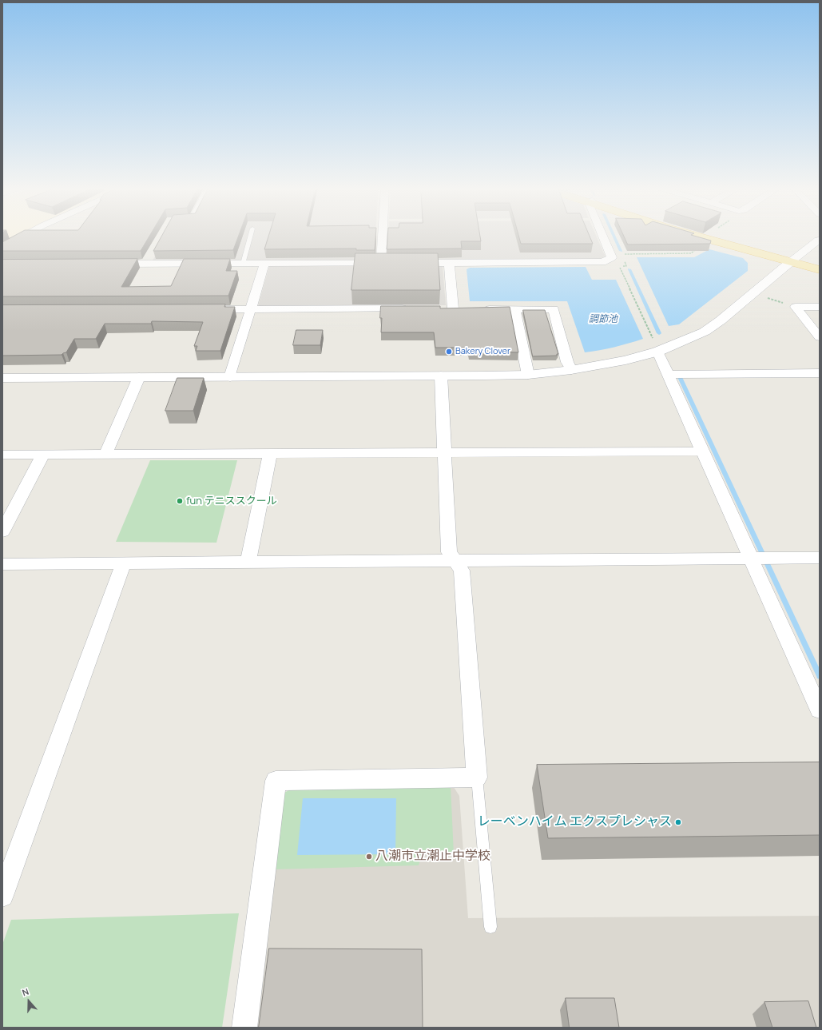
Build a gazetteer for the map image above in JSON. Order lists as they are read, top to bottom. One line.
{"water":["調節池"],"places":["Bakery Clover","fun テニススクール","レーベンハイム エクスプレシャス","八潮市立潮止中学校"],"north":"top"}
